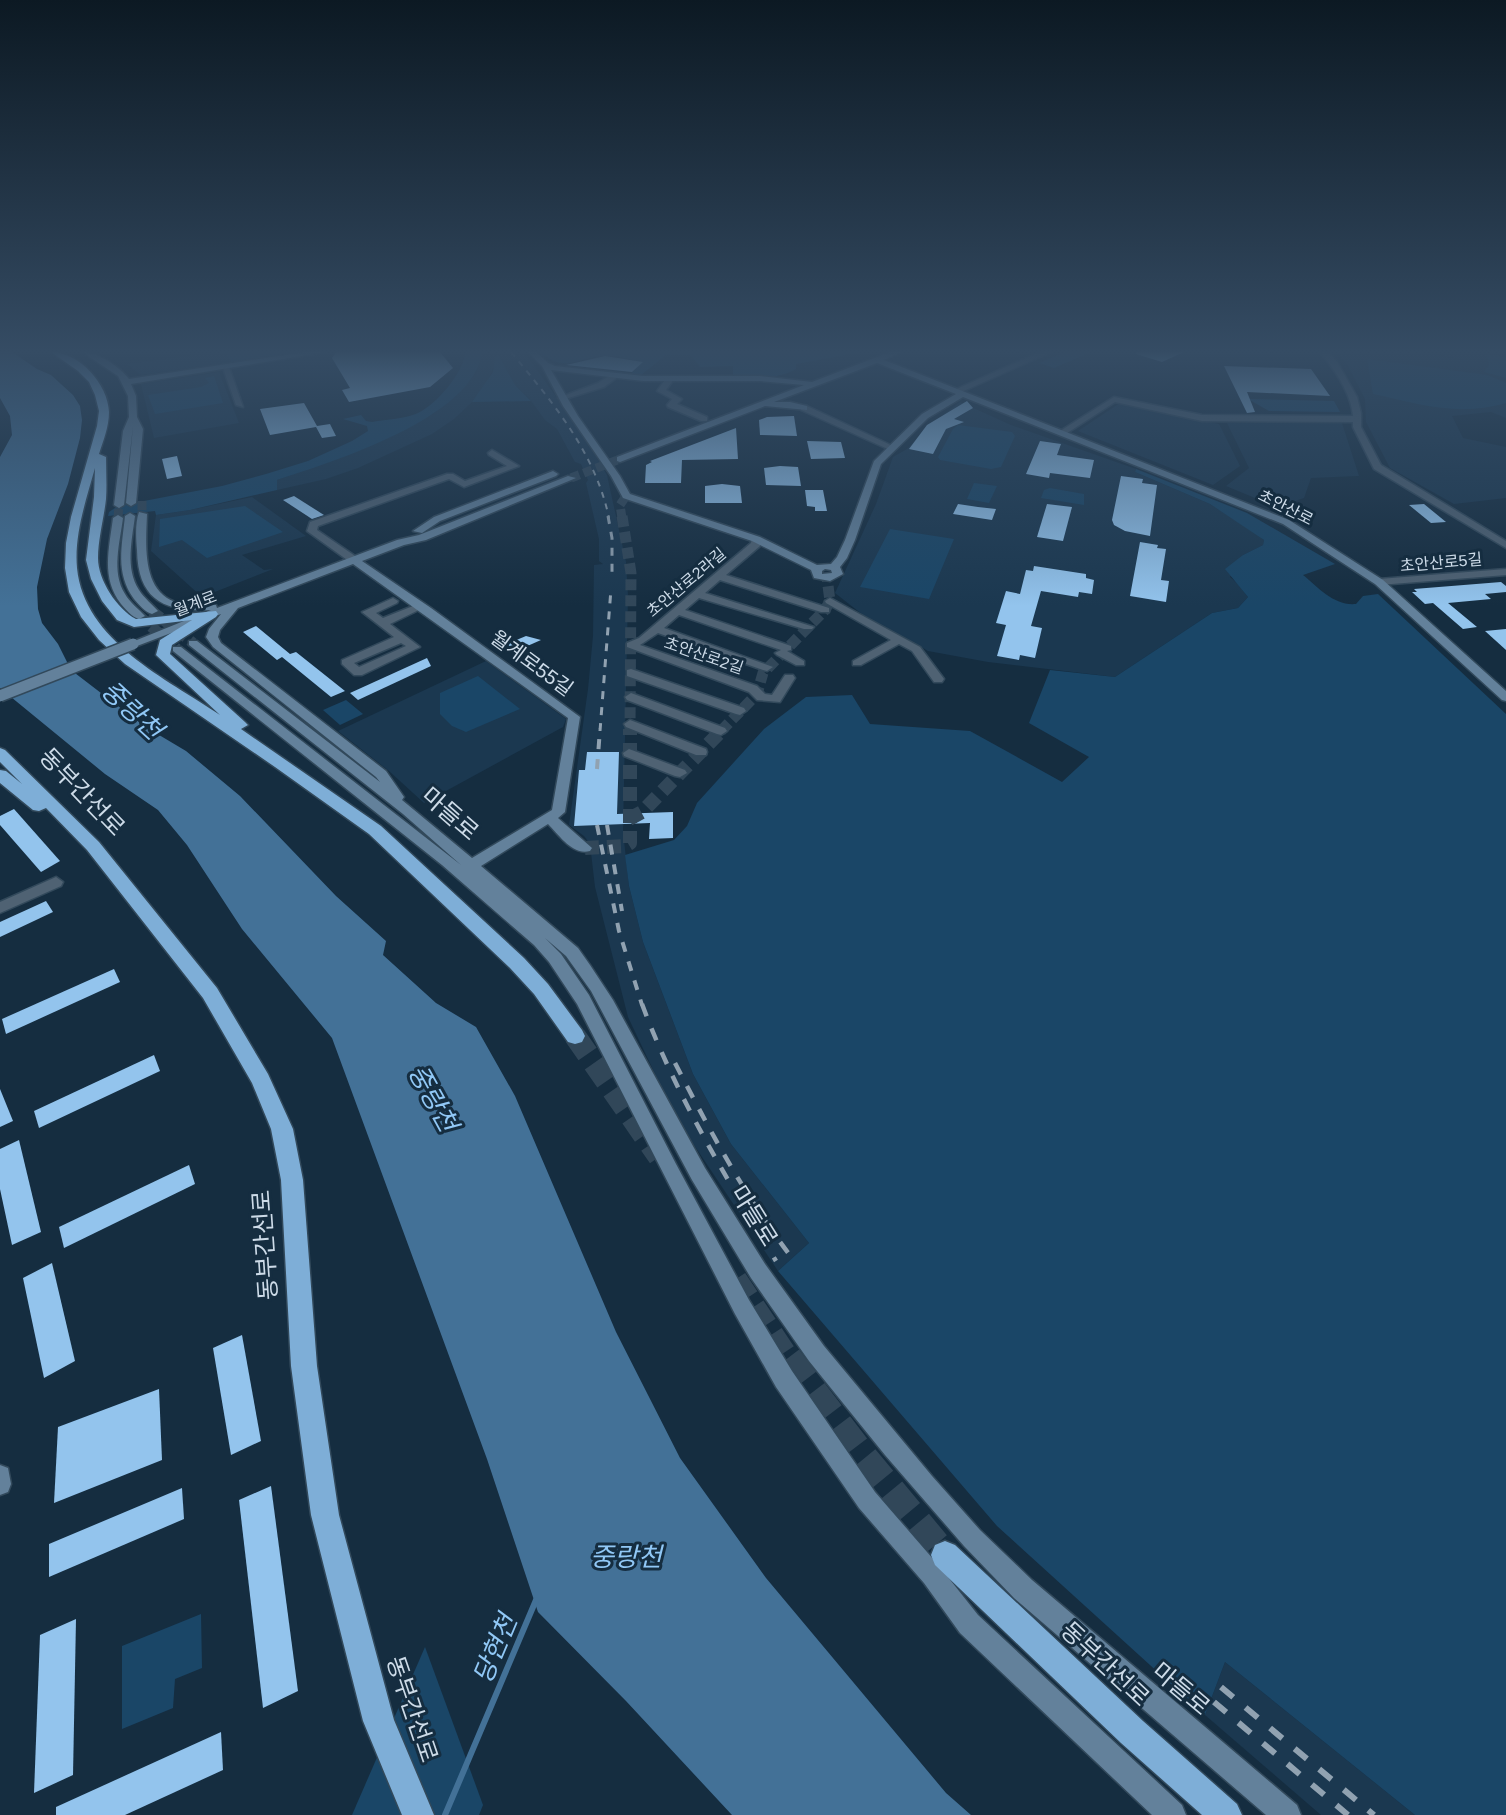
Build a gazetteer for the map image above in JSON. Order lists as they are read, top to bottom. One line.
{"streets":{"highway":["동부간선로"],"main road":["초안산로","초안산로2라길","월계로","월계로55길","마들로"],"street":["초안산로5길","초안산로2길"]},"crossings":[["초안산로","초안산로5길"],["초안산로2라길","초안산로2길"],["월계로","월계로55길"],["월계로55길","마들로"]],"water":["중랑천","당현천"]}
